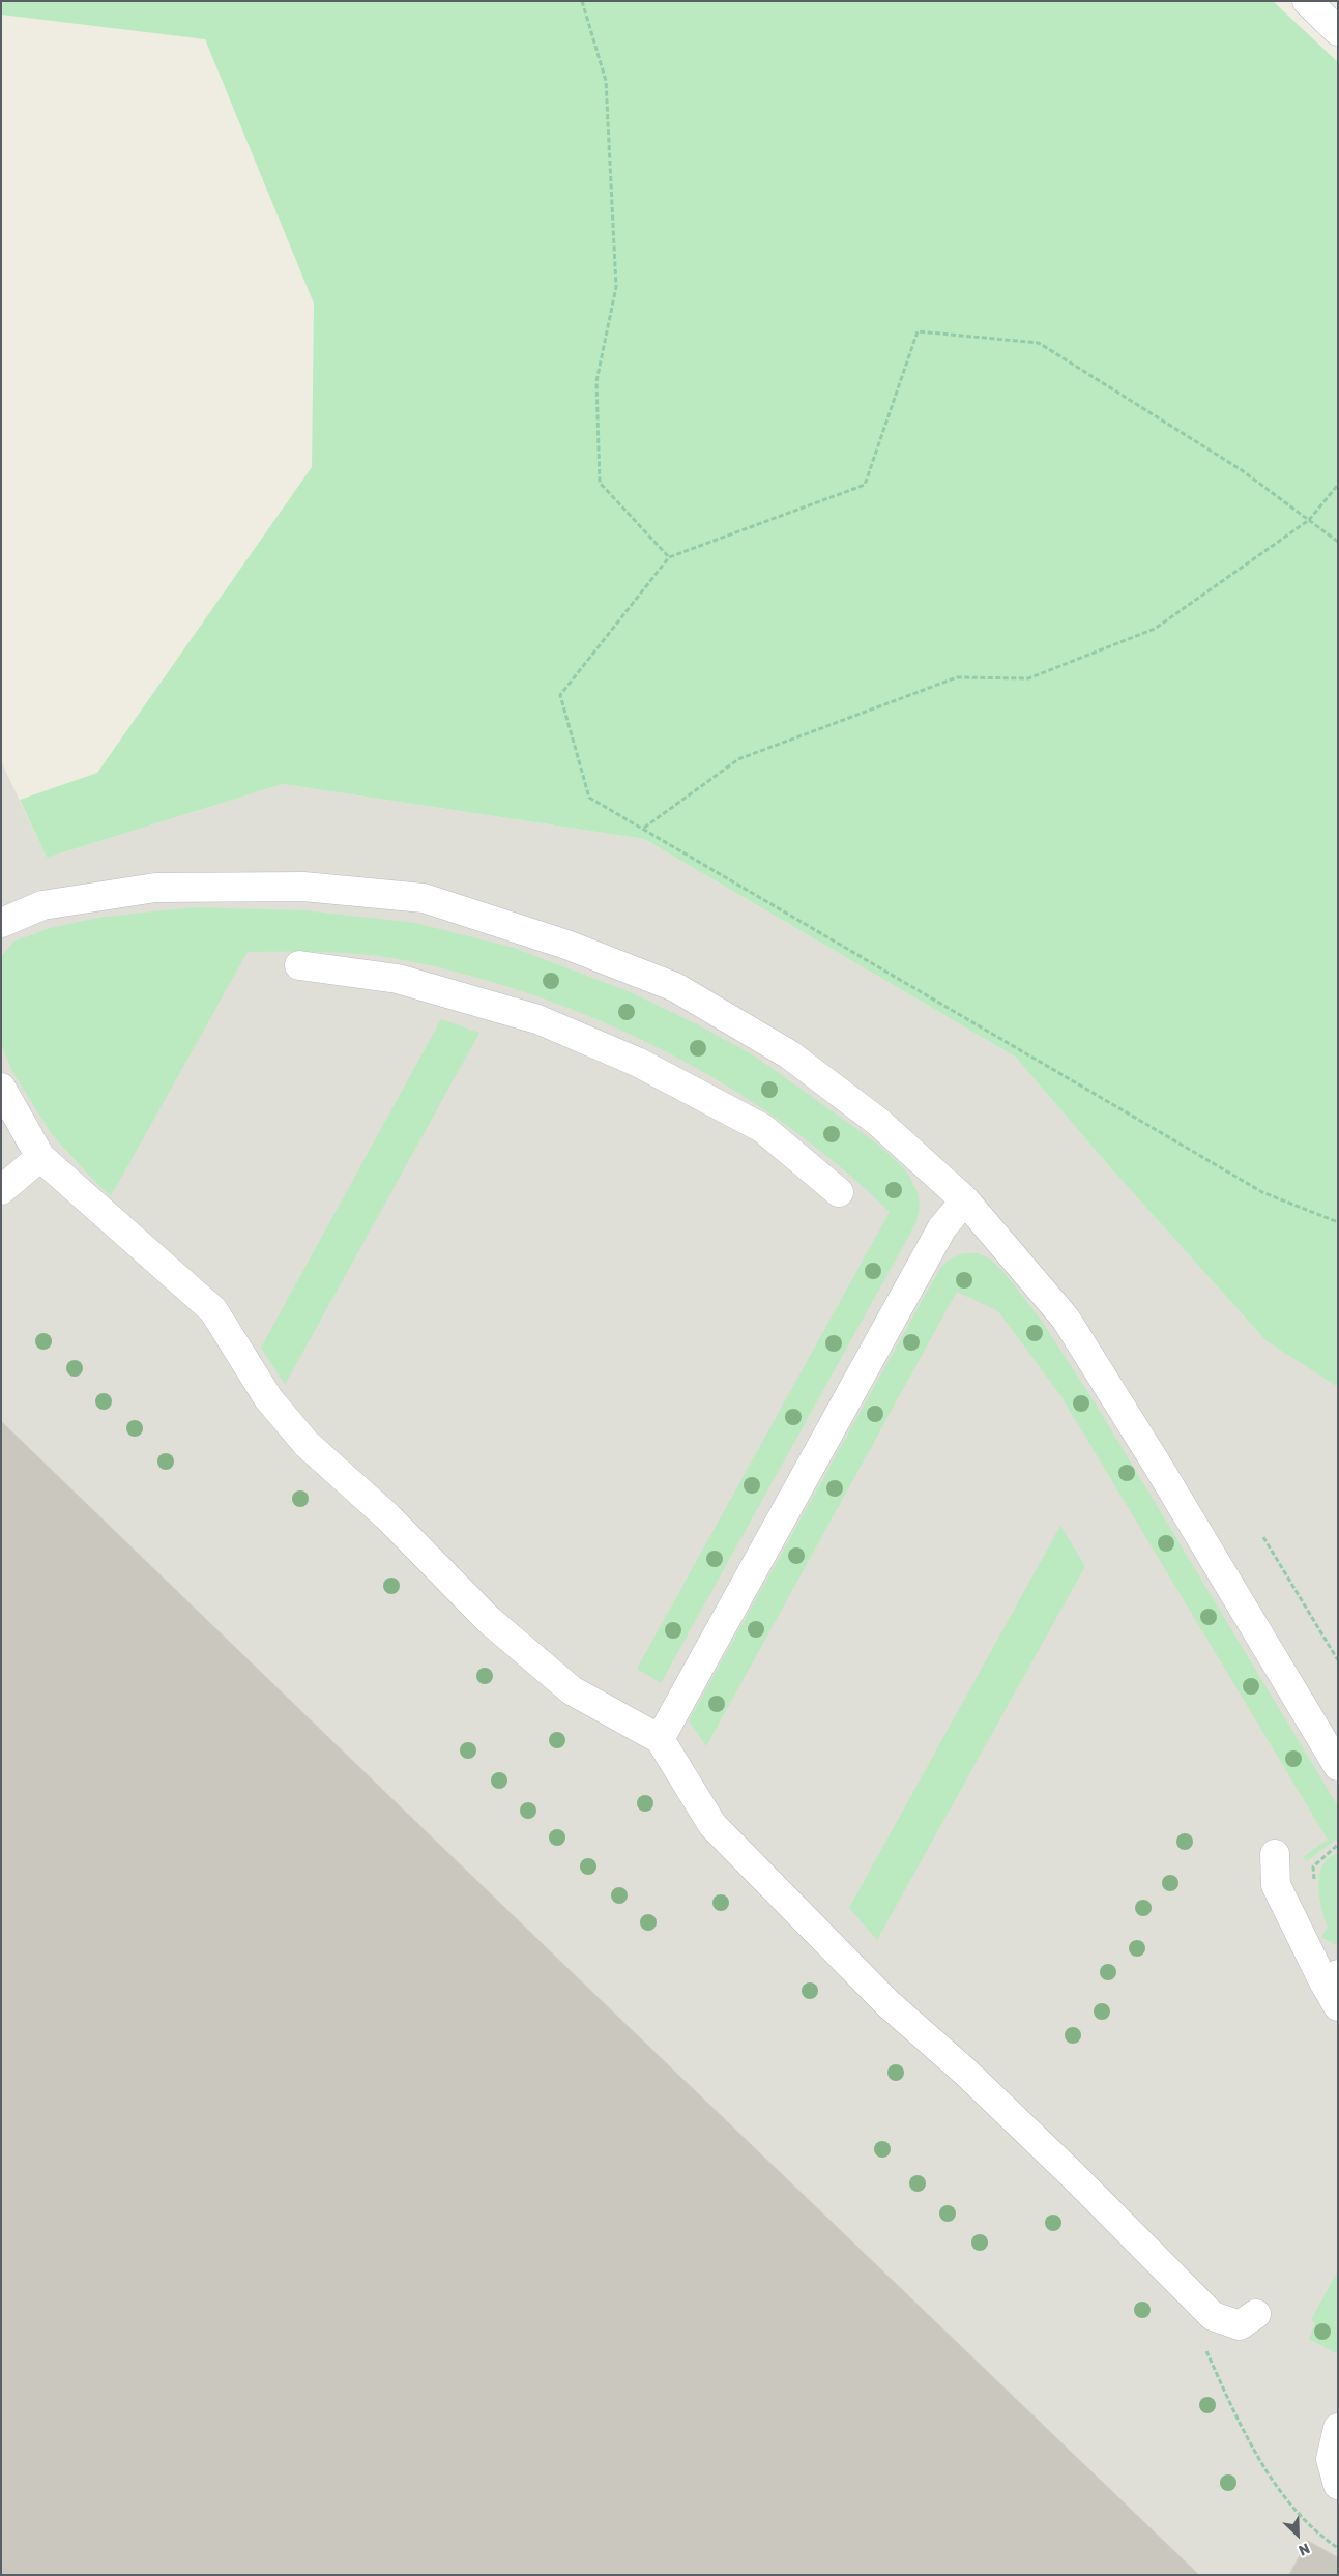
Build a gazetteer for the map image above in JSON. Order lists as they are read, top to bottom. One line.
{"north":"bottom right"}
